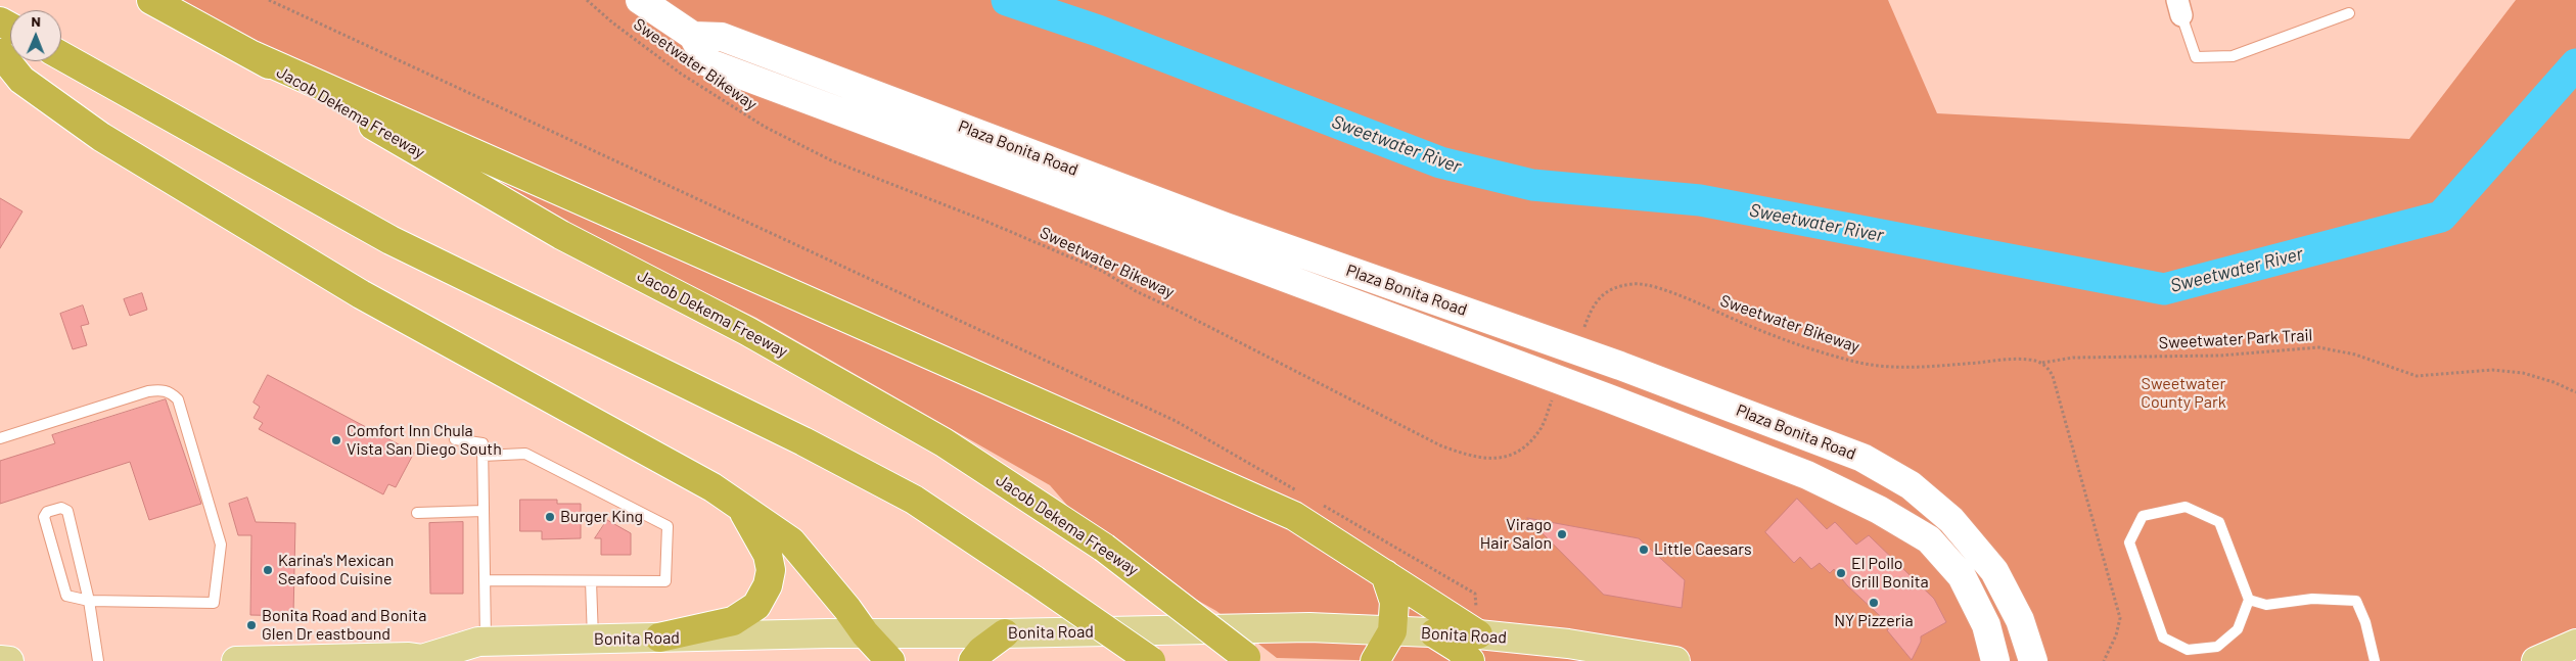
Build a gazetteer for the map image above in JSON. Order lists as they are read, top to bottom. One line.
{"streets":{"highway":["Jacob Dekema Freeway"],"main road":["Plaza Bonita Road","Bonita Road"],"path":["Sweetwater Bikeway","Sweetwater Park Trail"]},"crossings":[["Sweetwater Bikeway","Sweetwater Park Trail"]],"water":["Sweetwater River"],"parks":["Sweetwater County Park"],"places":["Comfort Inn Chula Vista San Diego South","Burger King","Virago Hair Salon","Little Caesars","Karina's Mexican Seafood Cuisine","El Pollo Grill Bonita","NY Pizzeria","Bonita Road and Bonita Glen Dr eastbound"],"north":"top"}
